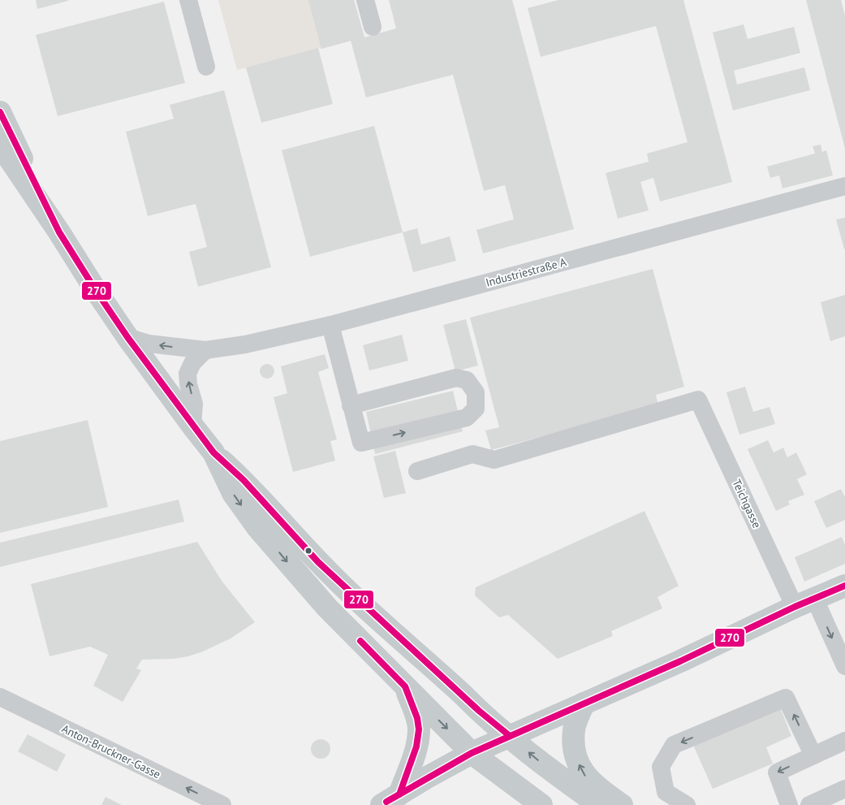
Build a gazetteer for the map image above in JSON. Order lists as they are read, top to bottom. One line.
{"streets":{"street":["Industriestraße A","Teichgasse","Anton-Bruckner-Gasse"]},"one_way":["Anton-Bruckner-Gasse"],"lines":["transit line 270"]}
